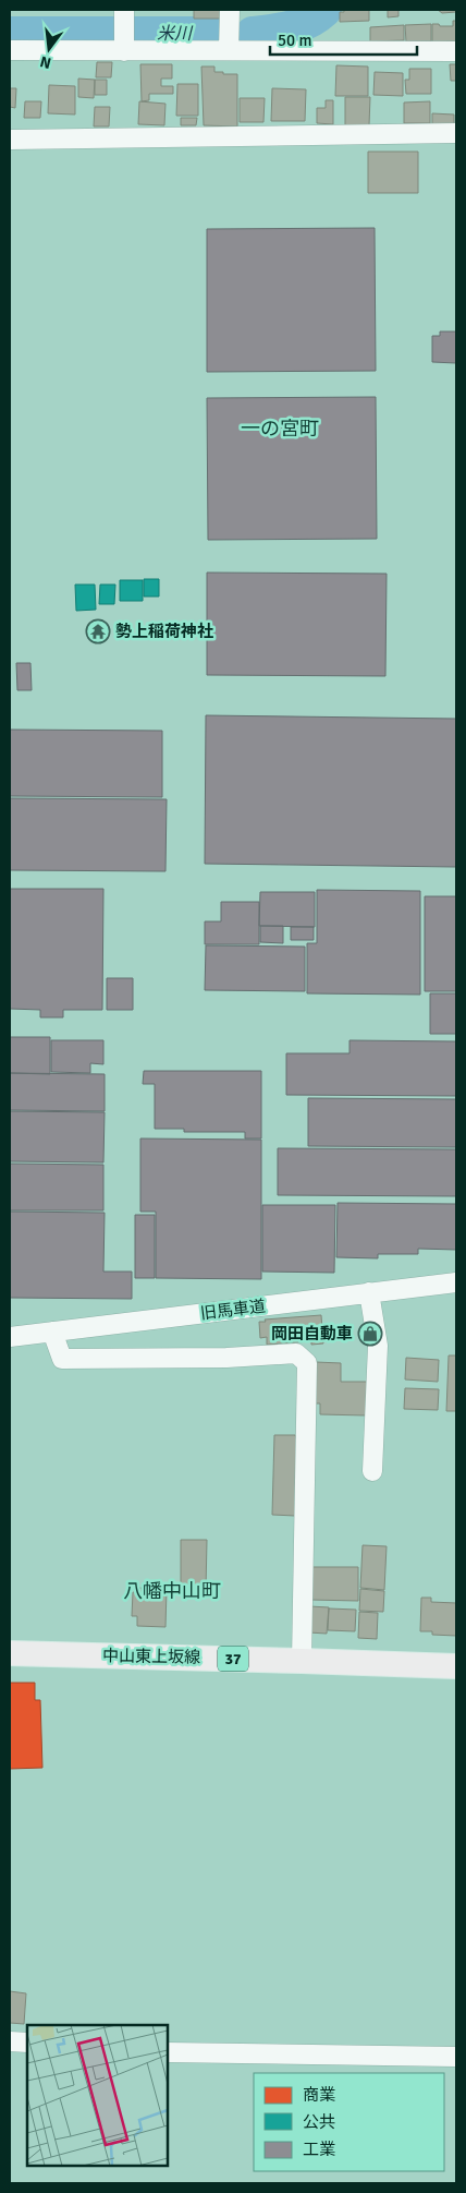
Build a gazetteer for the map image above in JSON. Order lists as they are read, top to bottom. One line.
{"streets":{"main road":["中山東上坂線","37"],"street":["旧馬車道"]},"districts":["一の宮町","八幡中山町"],"water":["米川"],"places":{"temple":["勢上稲荷神社"],"shop":["岡田自動車"]},"legend":["商業","公共","工業"],"scale_bar":"50 m","north":"bottom"}
